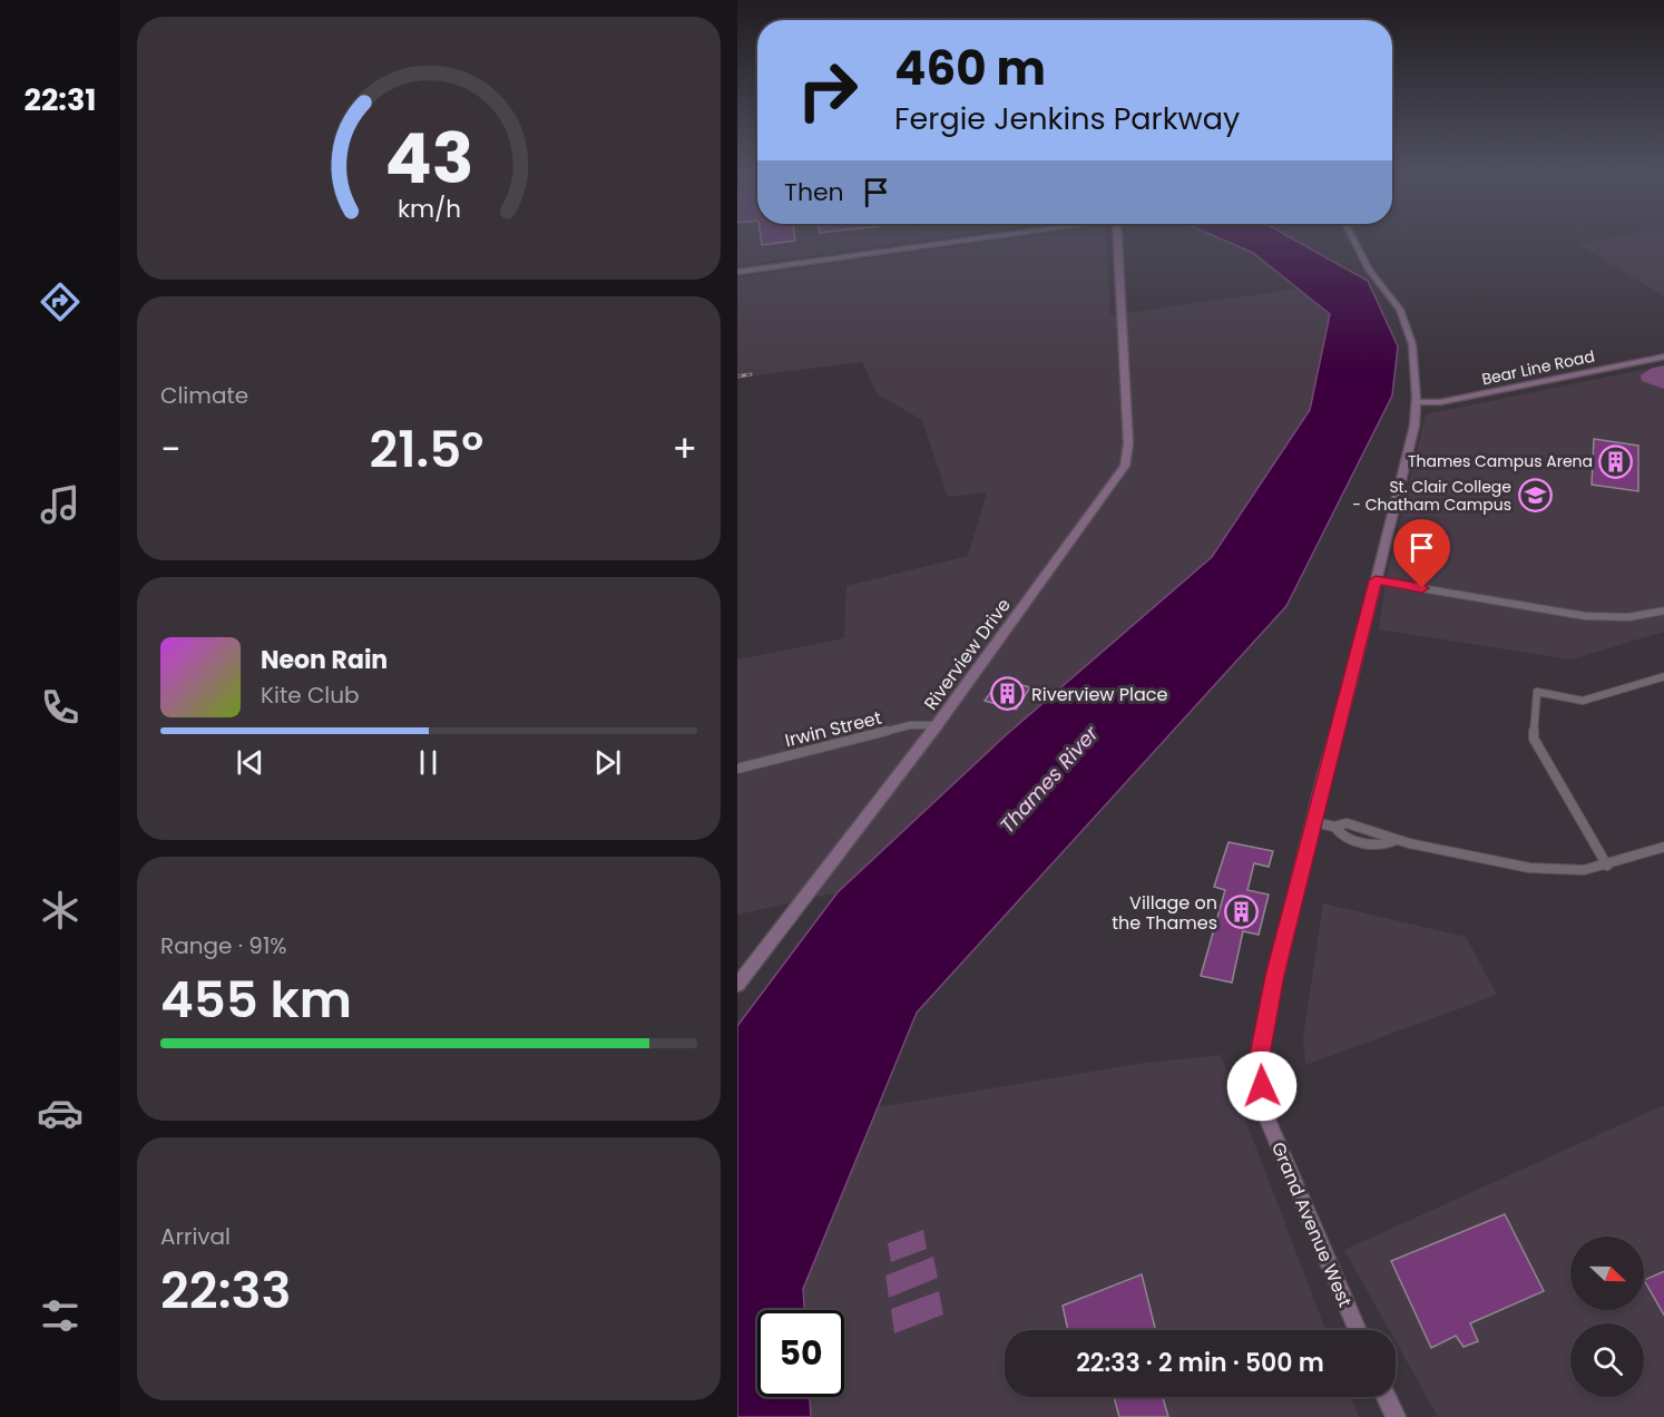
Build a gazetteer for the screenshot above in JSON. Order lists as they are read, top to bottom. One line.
{"streets":{"main road":["Bear Line Road","Riverview Drive","Grand Avenue West"],"street":["Irwin Street"]},"crossings":[["Bear Line Road","Grand Avenue West"],["Riverview Drive","Irwin Street"]],"water":["Thames River"],"places":{"building":["Thames Campus Arena","Riverview Place","Village on the Thames"],"school or university":["St. Clair College - Chatham Campus"]},"north":"right","page":{"tabs":"22:31","turn":["460 m","Fergie Jenkins Parkway"],"then":"Then","tile":["Climate",["Range · 91%","455 km"],["Arrival","22:33"]],"heat":["−","21.5°","+"],"song":["Neon Rain","Kite Club"],"limit":"50","trip":"22:33 · 2 min · 500 m","gauge":["43","km/h"]}}
